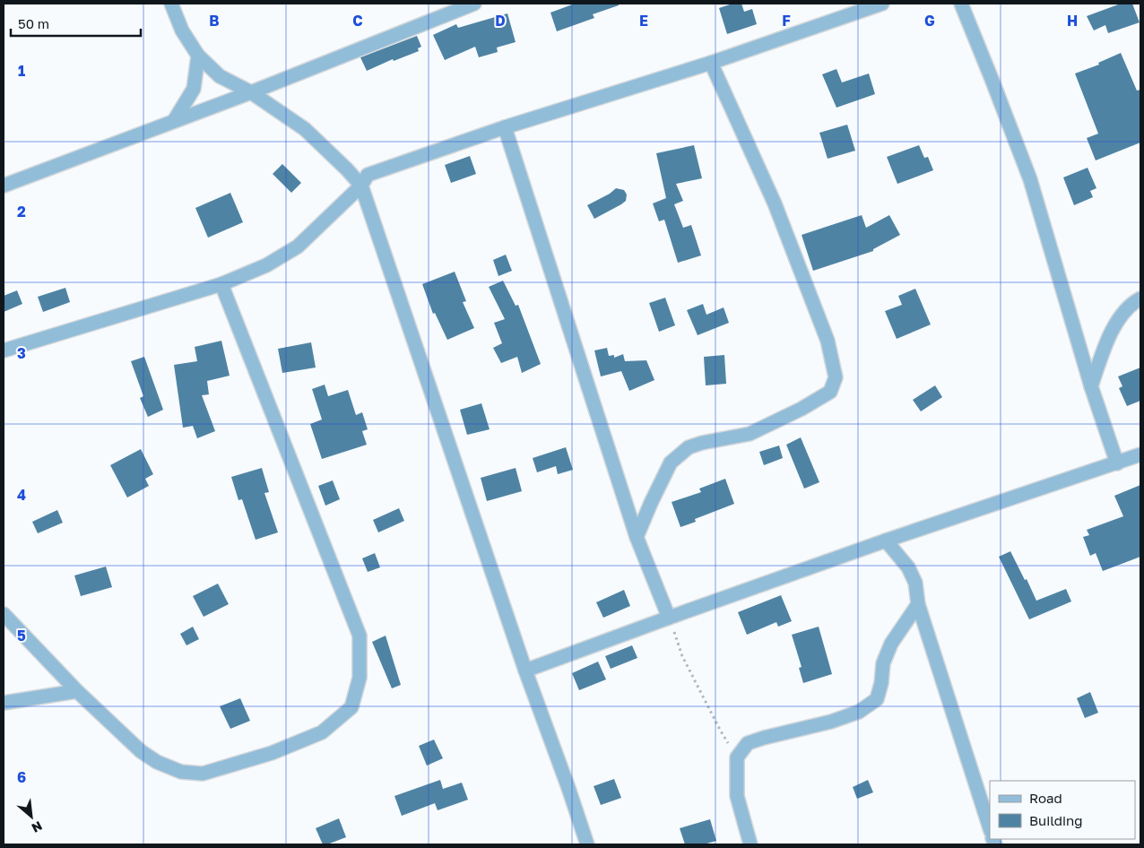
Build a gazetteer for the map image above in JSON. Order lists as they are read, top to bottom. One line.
{"legend":["Road","Building"],"scale_bar":"50 m","north":"bottom right","grid":{"columns":["B","C","D","E","F","G","H"],"rows":["1","2","3","4","5","6"]}}
